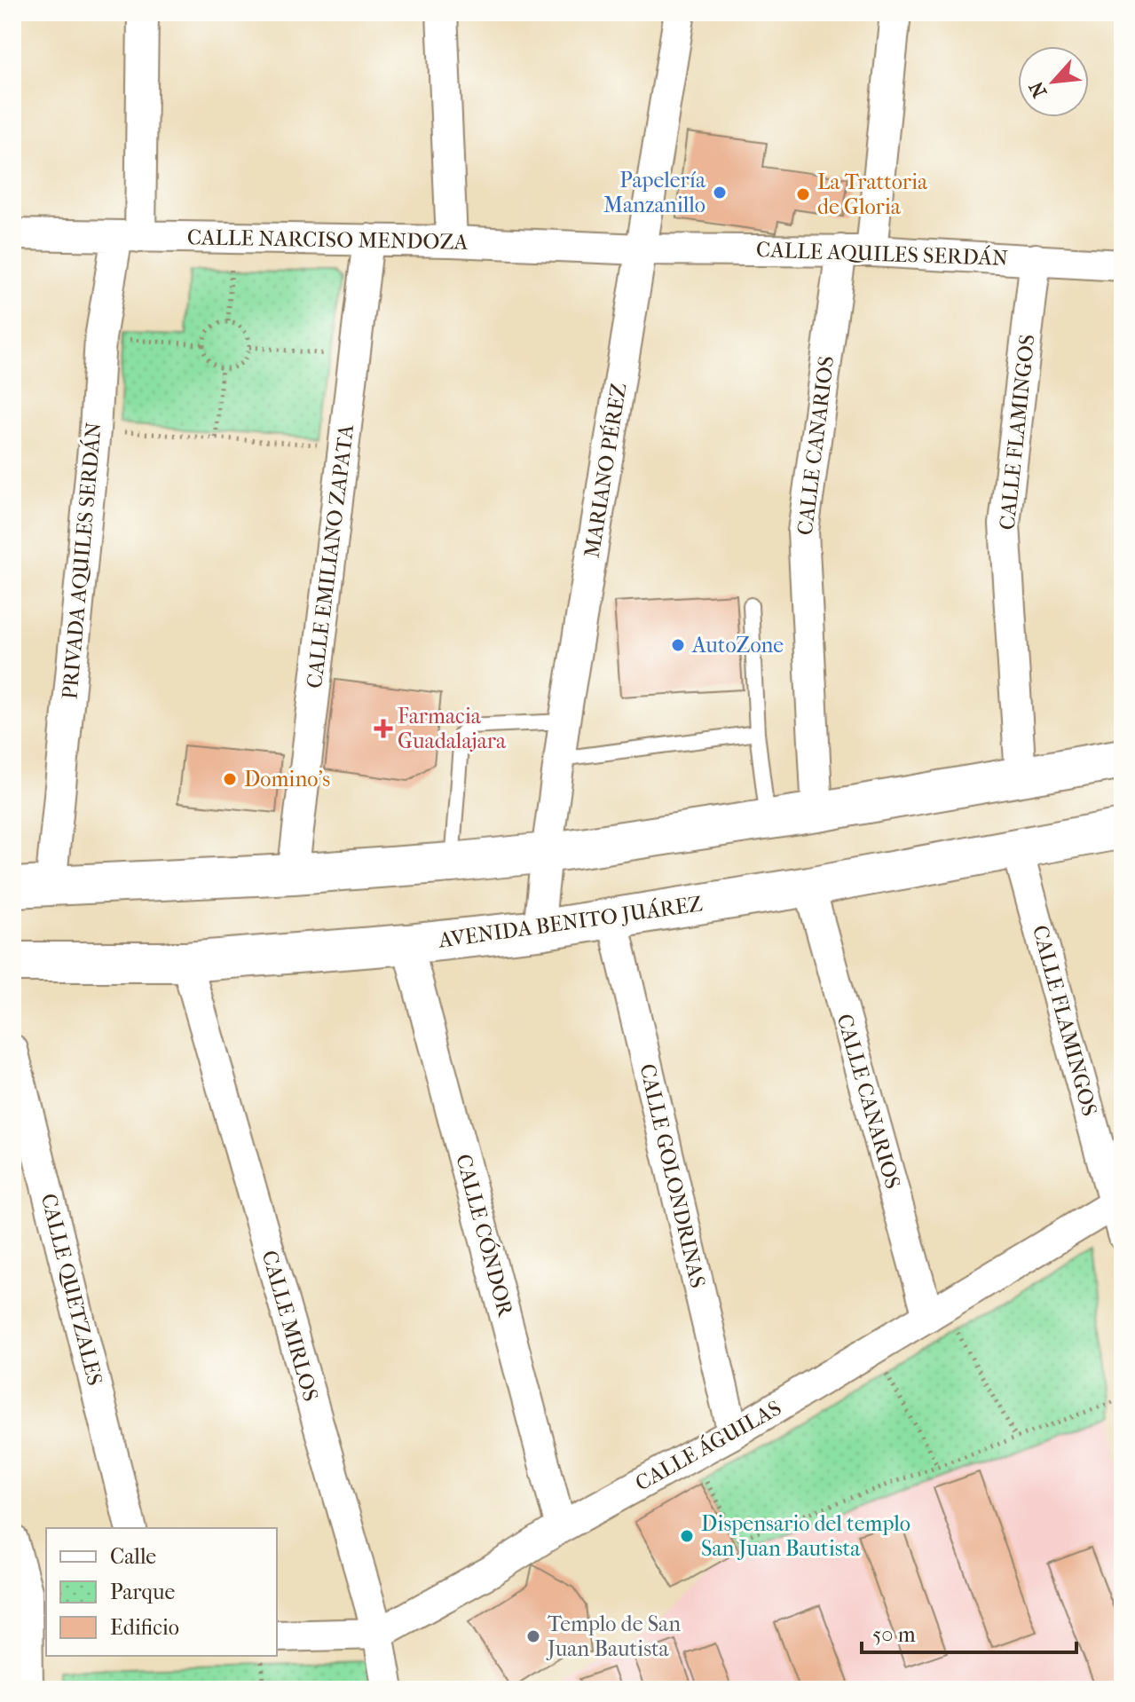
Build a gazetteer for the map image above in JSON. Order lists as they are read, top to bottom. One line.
{"streets":{"main road":["AVENIDA BENITO JUÁREZ"],"street":["CALLE NARCISO MENDOZA","CALLE AQUILES SERDÁN","CALLE FLAMINGOS","CALLE CANARIOS","MARIANO PÉREZ","CALLE EMILIANO ZAPATA","PRIVADA AQUILES SERDÁN","CALLE GOLONDRINAS","CALLE CÓNDOR","CALLE QUETZALES","CALLE MIRLOS","CALLE ÁGUILAS"]},"crossings":[["CALLE NARCISO MENDOZA","CALLE AQUILES SERDÁN"],["CALLE NARCISO MENDOZA","MARIANO PÉREZ"],["CALLE NARCISO MENDOZA","CALLE EMILIANO ZAPATA"],["CALLE NARCISO MENDOZA","PRIVADA AQUILES SERDÁN"],["CALLE AQUILES SERDÁN","CALLE FLAMINGOS"],["CALLE AQUILES SERDÁN","CALLE CANARIOS"],["CALLE AQUILES SERDÁN","MARIANO PÉREZ"],["CALLE FLAMINGOS","AVENIDA BENITO JUÁREZ"],["CALLE FLAMINGOS","CALLE ÁGUILAS"],["CALLE CANARIOS","AVENIDA BENITO JUÁREZ"],["CALLE CANARIOS","CALLE ÁGUILAS"],["MARIANO PÉREZ","AVENIDA BENITO JUÁREZ"],["AVENIDA BENITO JUÁREZ","CALLE GOLONDRINAS"],["AVENIDA BENITO JUÁREZ","CALLE CÓNDOR"],["AVENIDA BENITO JUÁREZ","CALLE MIRLOS"],["CALLE GOLONDRINAS","CALLE ÁGUILAS"],["CALLE CÓNDOR","CALLE ÁGUILAS"],["CALLE MIRLOS","CALLE ÁGUILAS"]],"places":{"other":["Papelería Manzanillo","La Trattoria de Gloria","AutoZone","Domino's","Dispensario del templo San Juan Bautista","Templo de San Juan Bautista"],"health":["Farmacia Guadalajara"]},"legend":["Calle","Parque","Edificio"],"scale_bar":"50 m","north":"bottom left"}
